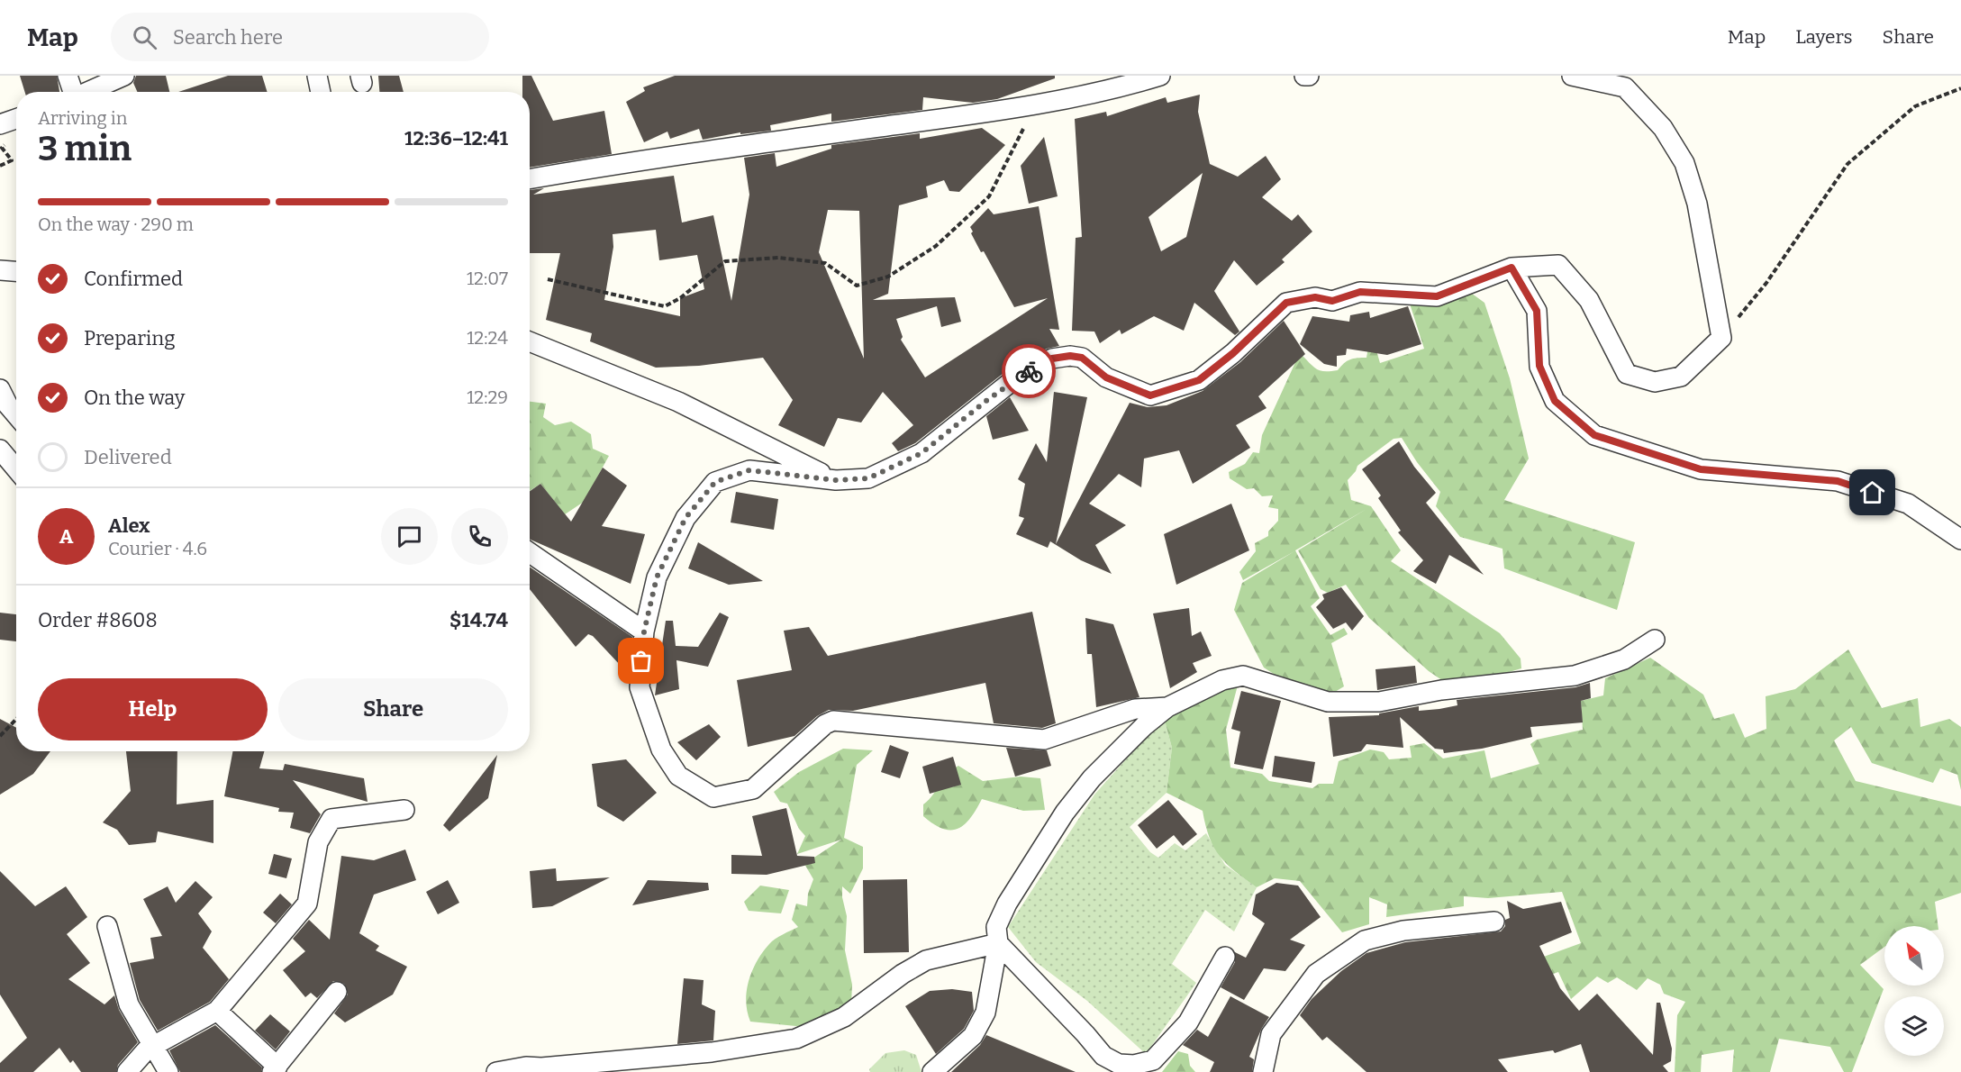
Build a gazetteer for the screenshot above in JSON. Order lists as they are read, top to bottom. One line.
{"north":"top left","page":{"header":"Map","search":"Search here","nav":["Map","Layers","Share"],"heading":["3 min","Arriving in","12:36–12:41"],"panel":["Alex","Courier · 4.6","Order #8608","$14.74"],"bar":"On the way · 290 m","list":[["Confirmed","12:07"],["Preparing","12:24"],["On the way","12:29"],"Delivered"],"round":"A","buttons":["Help","Share"]}}
